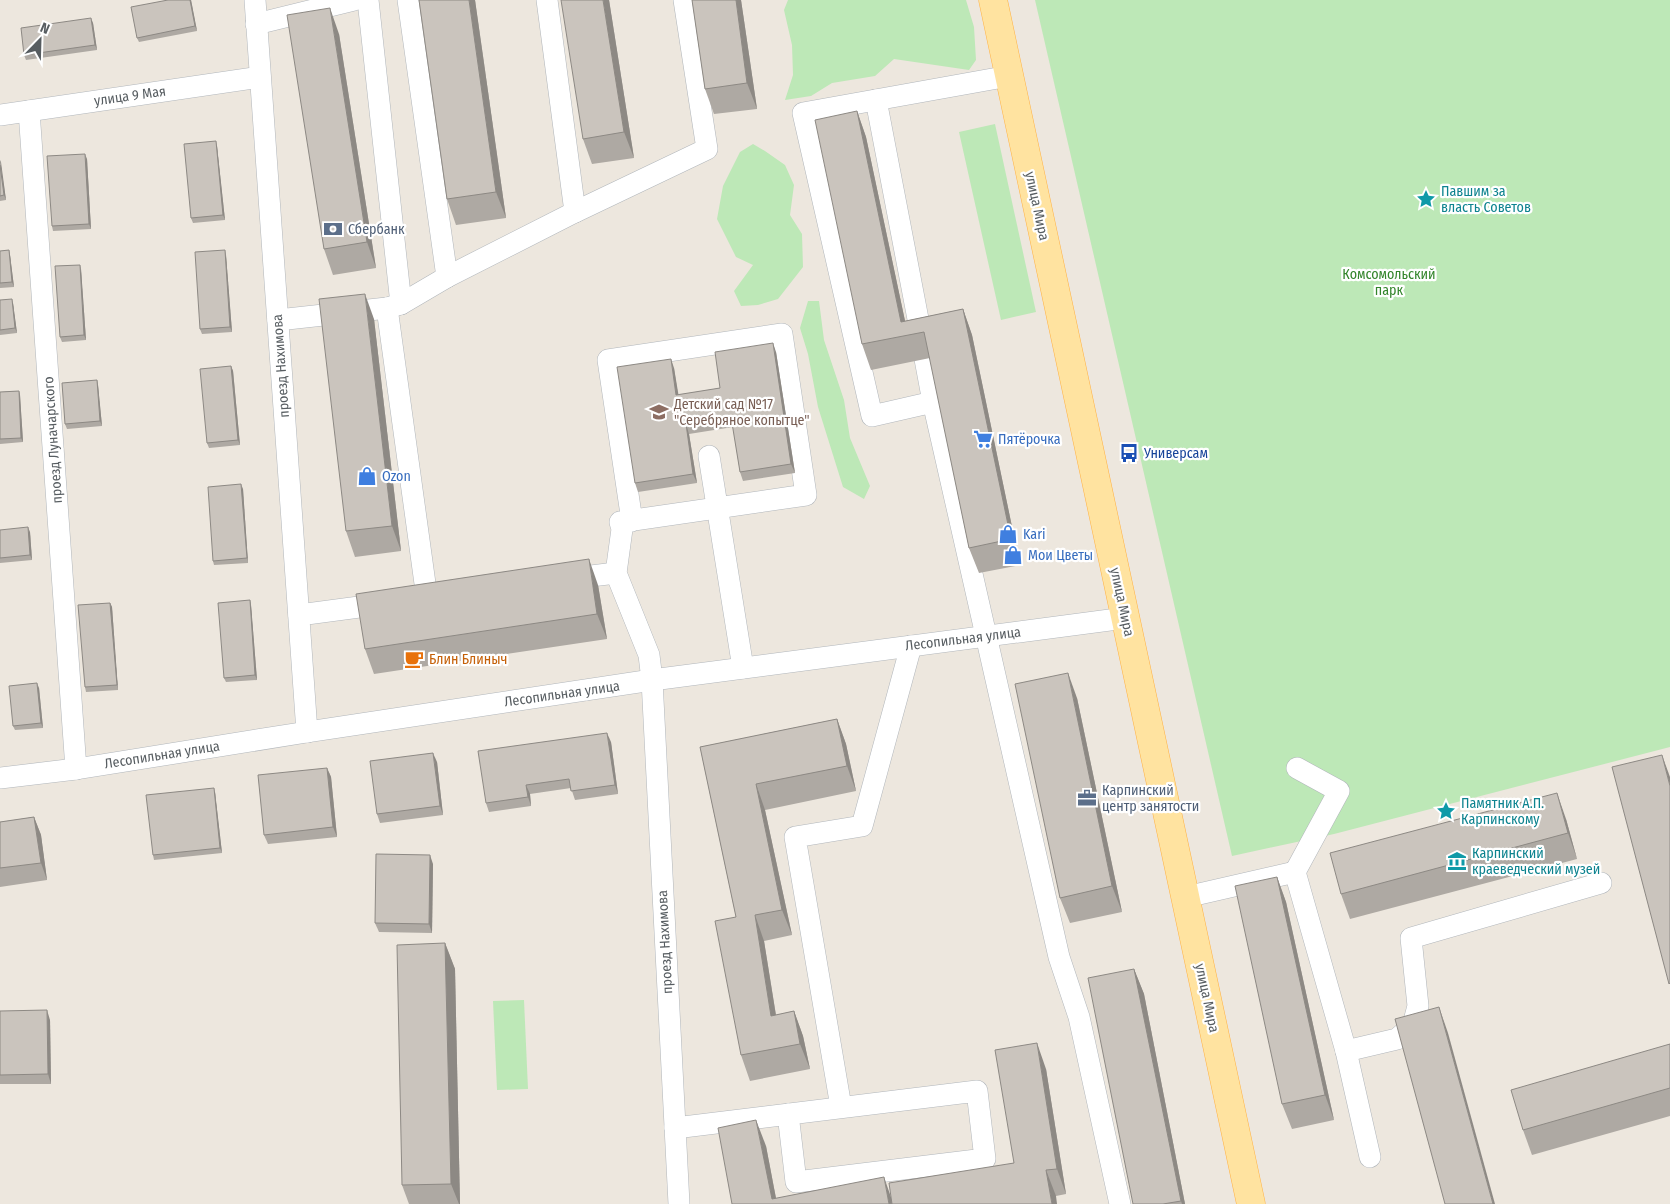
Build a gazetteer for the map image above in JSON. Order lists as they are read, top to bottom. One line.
{"streets":{"main road":["улица Мира"],"street":["улица 9 Мая","проезд Нахимова","проезд Луначарского","Лесопильная улица"]},"crossings":[["улица 9 Мая","проезд Нахимова"],["улица 9 Мая","проезд Луначарского"],["улица Мира","Лесопильная улица"],["проезд Нахимова","Лесопильная улица"],["проезд Луначарского","Лесопильная улица"]],"parks":["Комсомольский парк"],"places":{"place":["Павшим за власть Советов","Памятник А.П. Карпинскому"],"bank":["Сбербанк"],"school or university":["Детский сад №17 \"Серебряное копытце\""],"supermarket":["Пятёрочка"],"bus stop":["Универсам"],"shop":["Ozon","Kari","Мои Цветы"],"cafe":["Блин Блиныч"],"office":["Карпинский центр занятости"],"museum":["Карпинский краеведческий музей"]},"north":"top right"}
